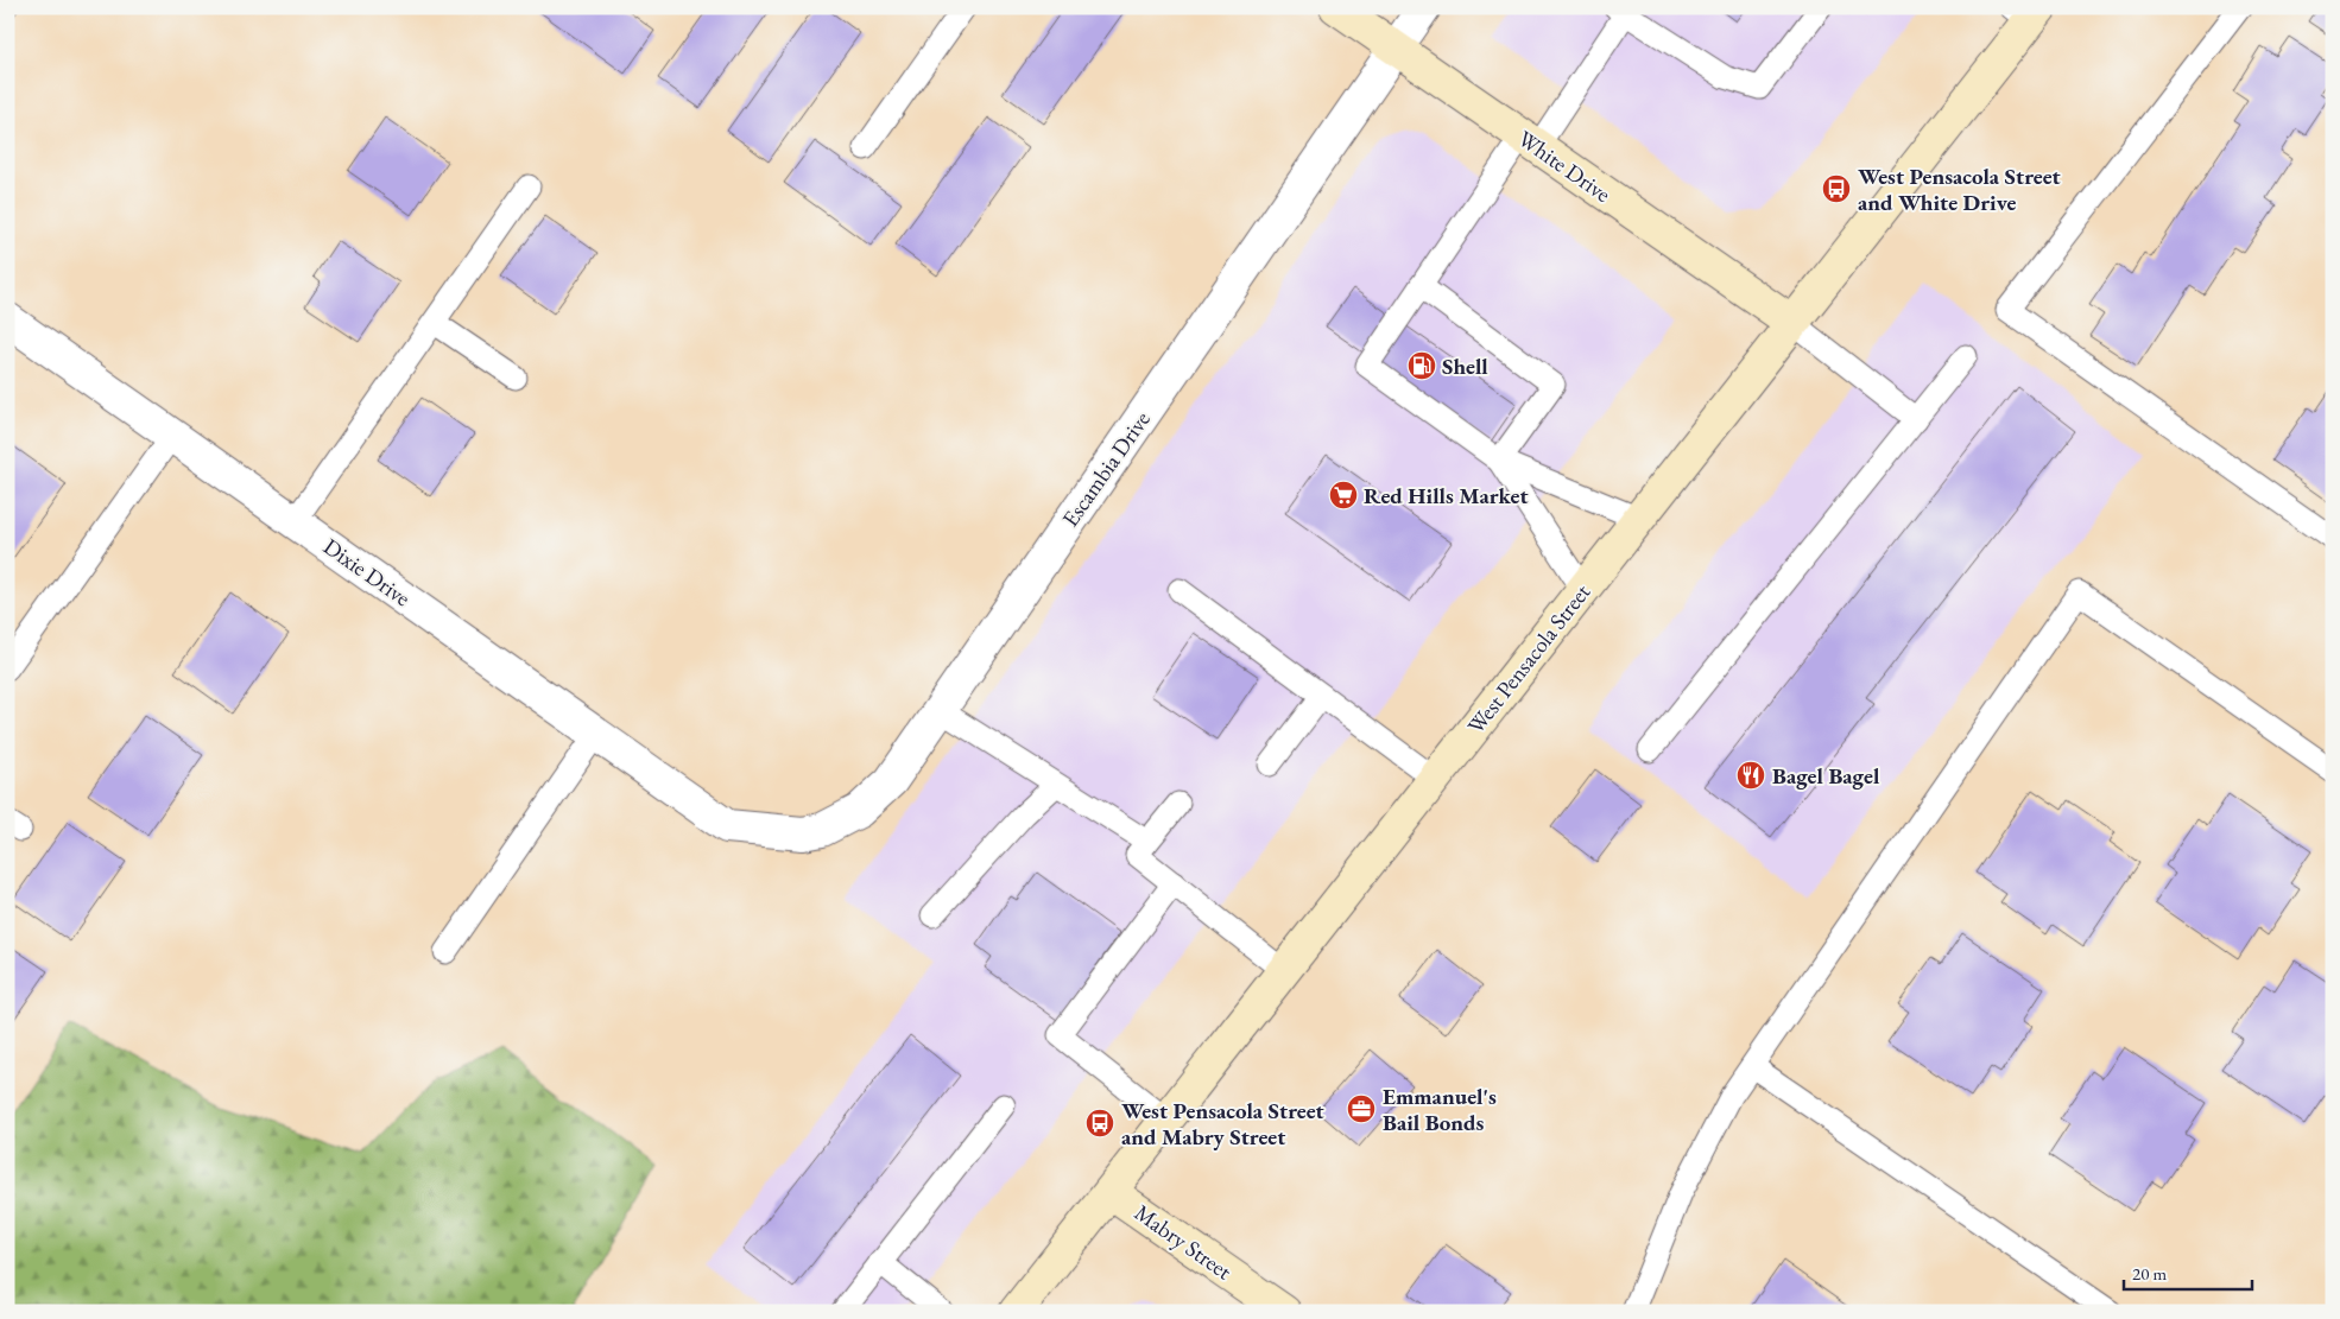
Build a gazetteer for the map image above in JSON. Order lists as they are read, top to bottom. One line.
{"streets":{"main road":["White Drive","West Pensacola Street","Mabry Street"],"street":["Escambia Drive","Dixie Drive"]},"crossings":[["White Drive","Escambia Drive"],["White Drive","West Pensacola Street"],["Escambia Drive","Dixie Drive"],["West Pensacola Street","Mabry Street"]],"places":{"bus stop":["West Pensacola Street and White Drive","West Pensacola Street and Mabry Street"],"fuel station":["Shell"],"supermarket":["Red Hills Market"],"restaurant":["Bagel Bagel"],"office":["Emmanuel's Bail Bonds"]},"scale_bar":"20 m"}
